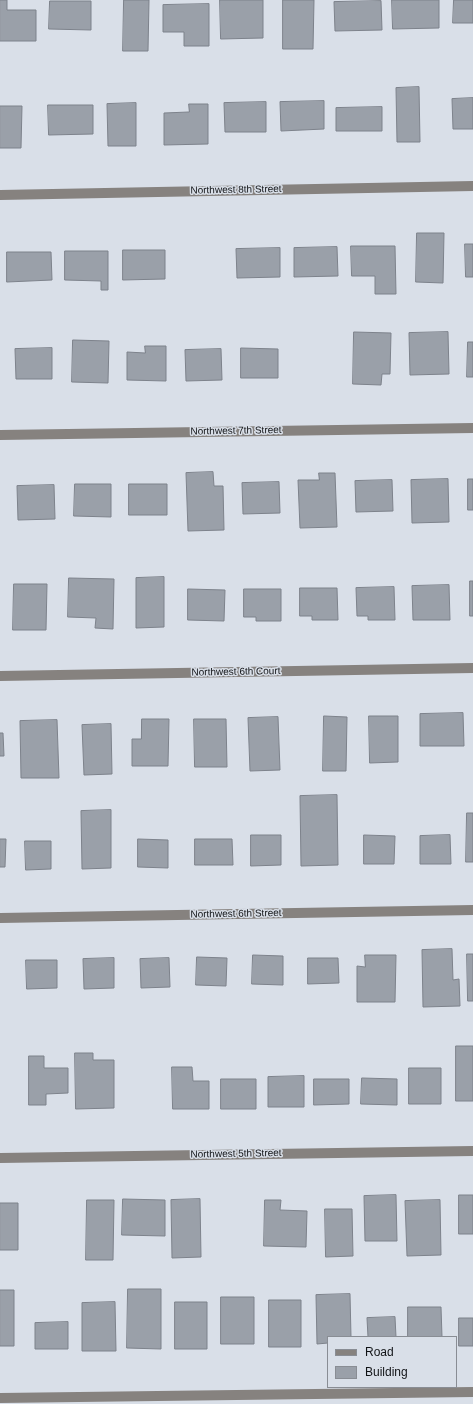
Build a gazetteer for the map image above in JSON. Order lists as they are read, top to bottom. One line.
{"streets":{"street":["Northwest 8th Street","Northwest 7th Street","Northwest 6th Court","Northwest 6th Street","Northwest 5th Street"]},"legend":["Road","Building"]}
